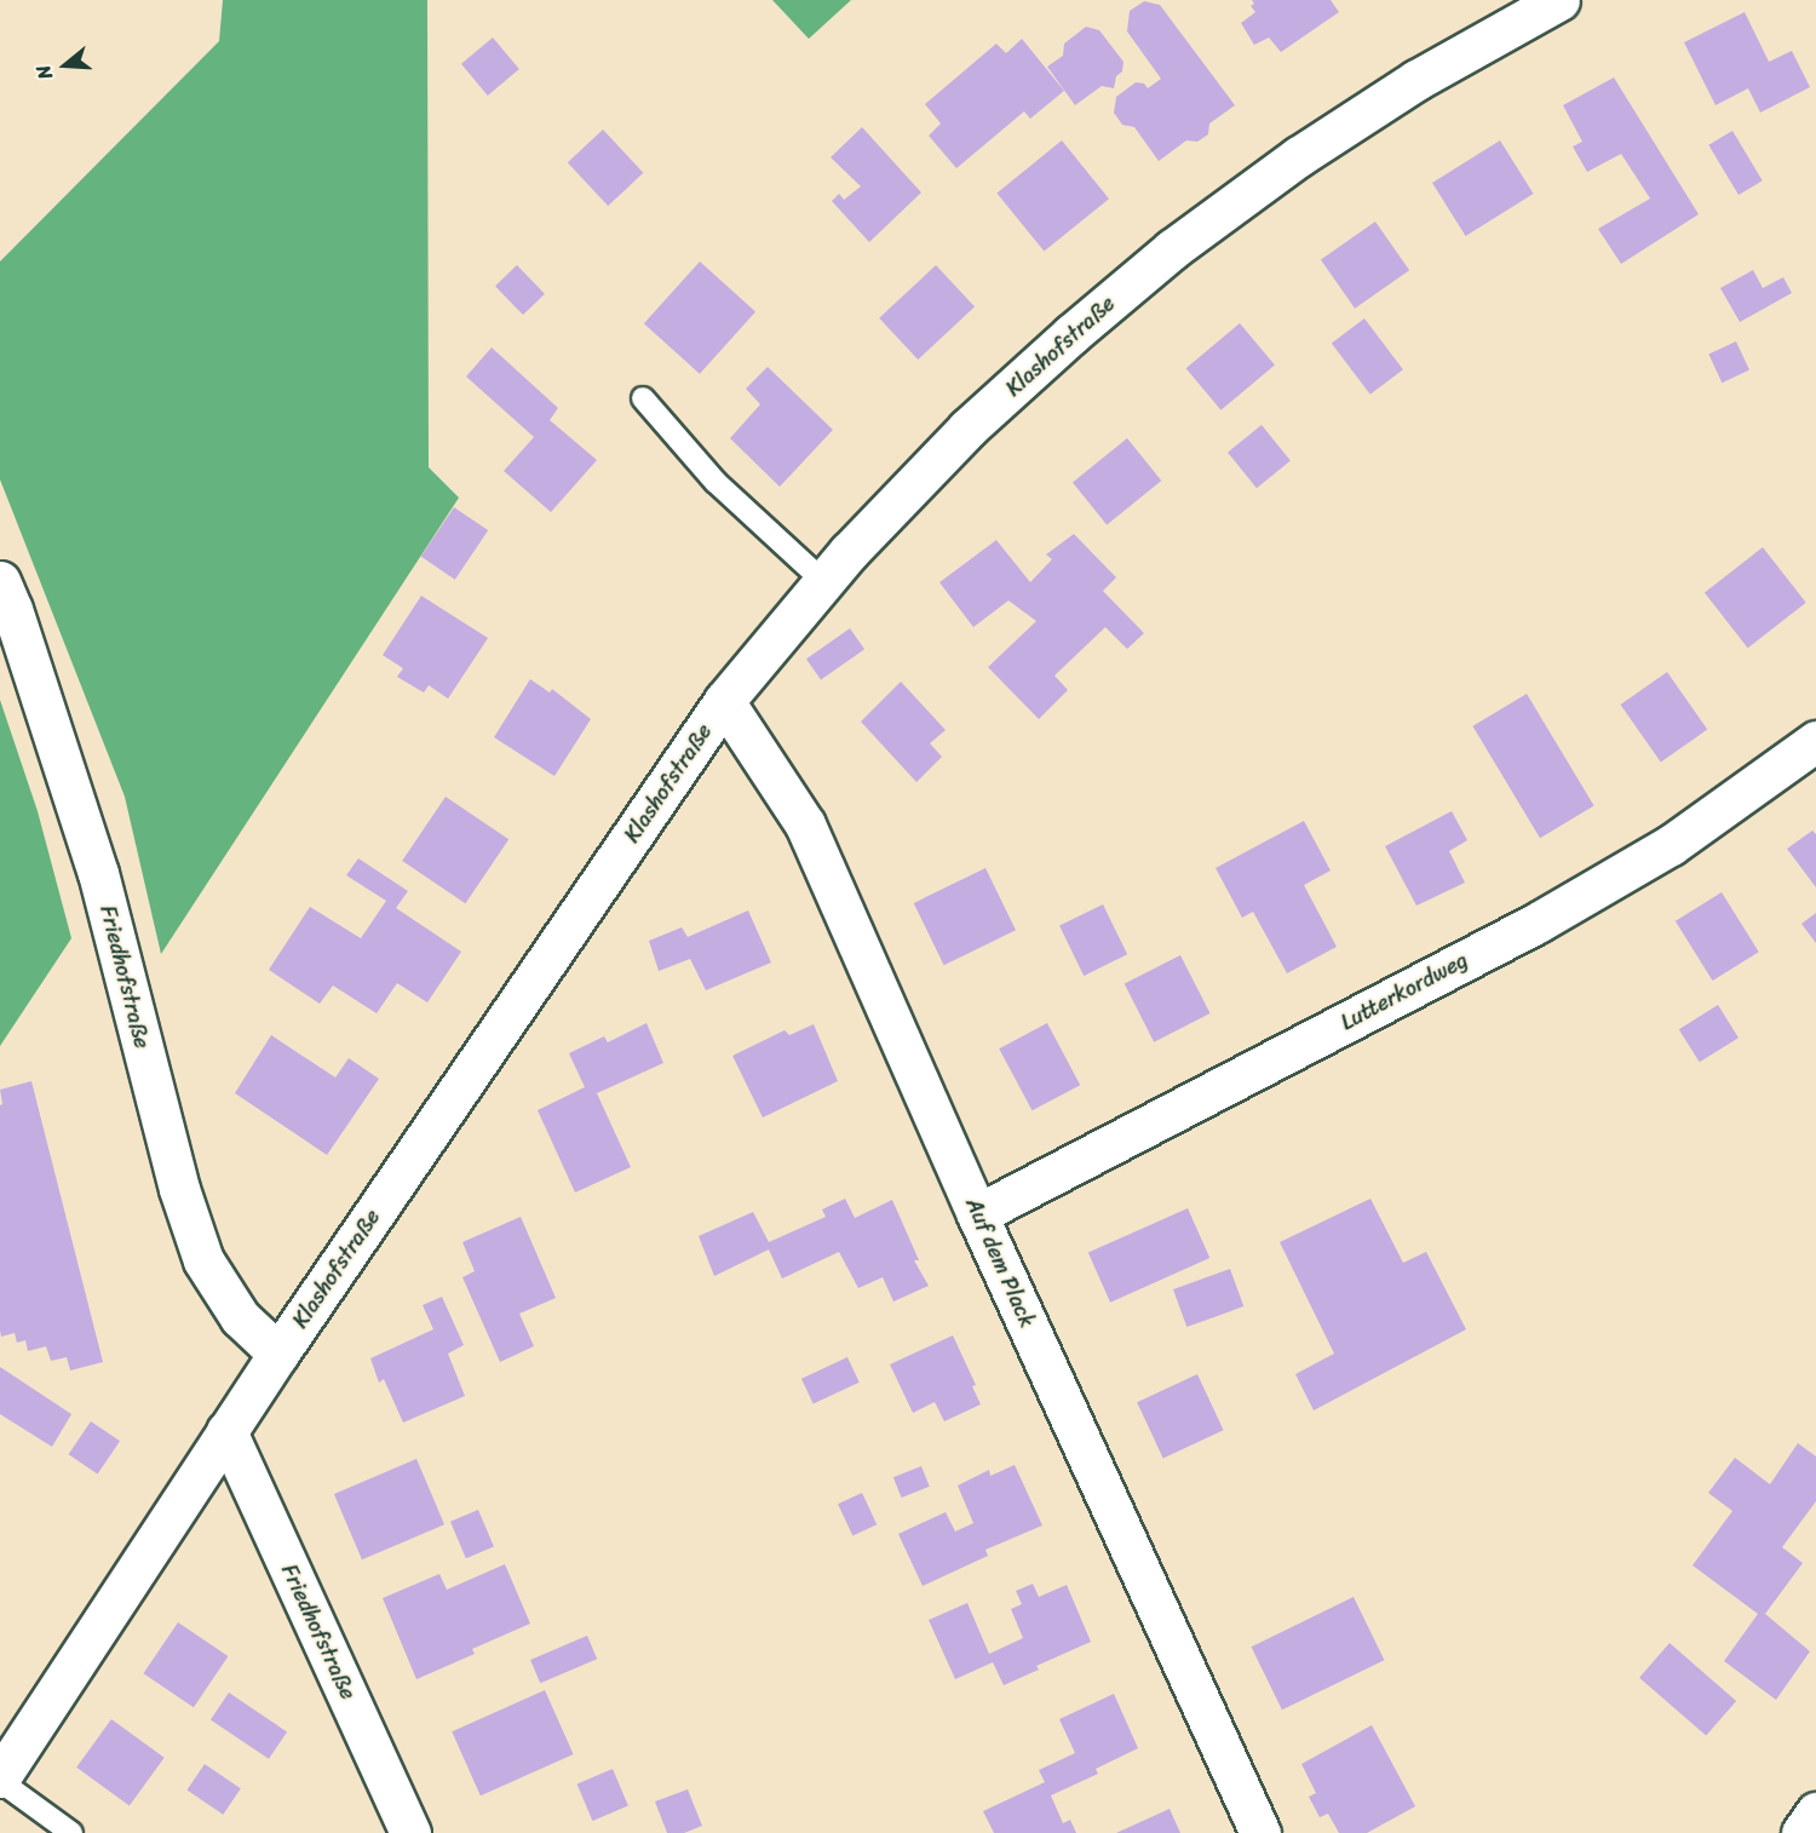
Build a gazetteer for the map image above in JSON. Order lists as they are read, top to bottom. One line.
{"streets":{"street":["Klashofstraße","Friedhofstraße","Lutterkordweg","Auf dem Plack"]},"crossings":[["Klashofstraße","Friedhofstraße"],["Klashofstraße","Auf dem Plack"],["Lutterkordweg","Auf dem Plack"]],"north":"left"}
